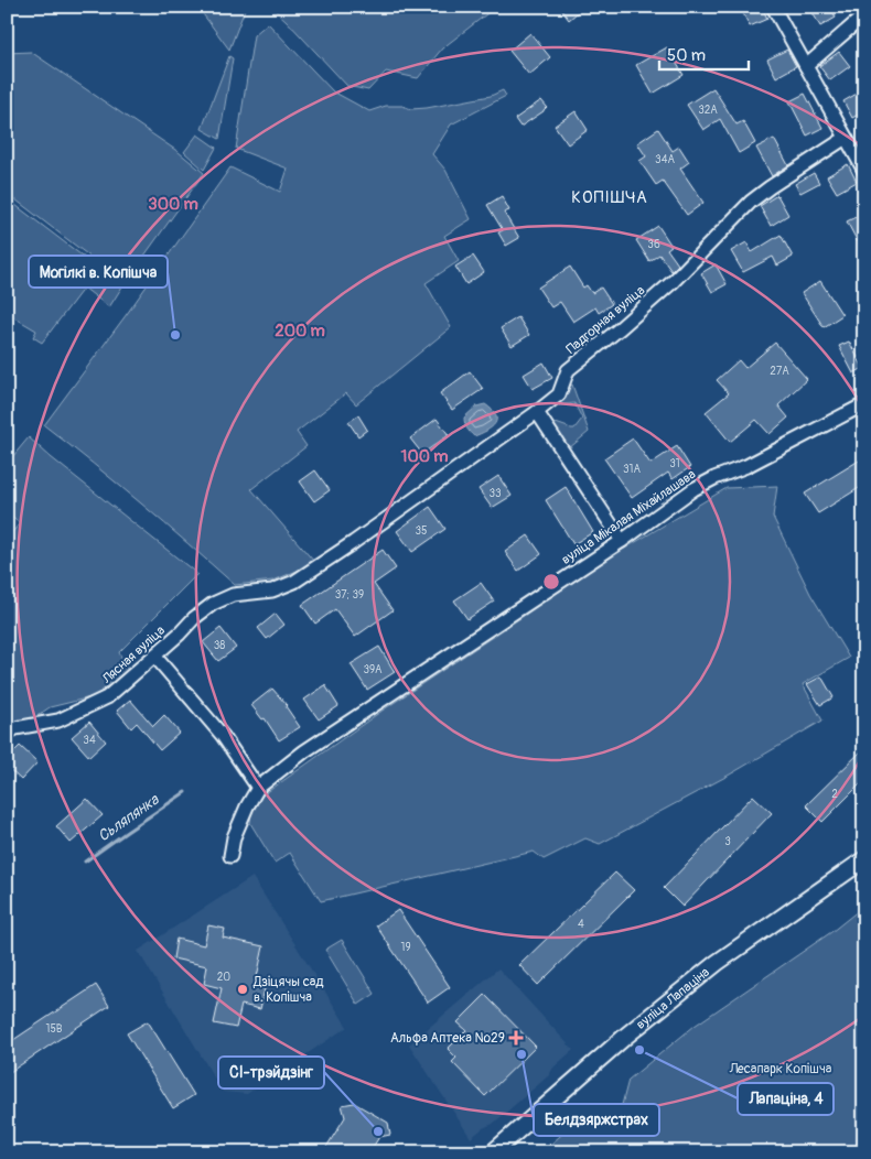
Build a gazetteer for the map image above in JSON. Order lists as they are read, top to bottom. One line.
{"streets":{"main road":["вуліца Лапаціна"],"street":["Падгорная вуліца","вуліца Мікалая Міхайлашава","Лясная вуліца"]},"crossings":[["Падгорная вуліца","Лясная вуліца"]],"districts":["КОПІШЧА"],"water":["Сьляпянка"],"parks":["Лесапарк Копішча"],"places":{"other":["Могілкі в. Копішча","Дзіцячы сад в. Копішча","Лапаціна, 4","Белдзяржстрах","СІ-трэйдзінг"],"health":["Альфа Аптека №29"]},"house_numbers":["32А","34А","36","27А","31","31А","33","35","37; 39","38","39А","34","2","3","4","19","20","15В"],"scale_bar":"50 m","rings":["300 m","200 m","100 m"]}
